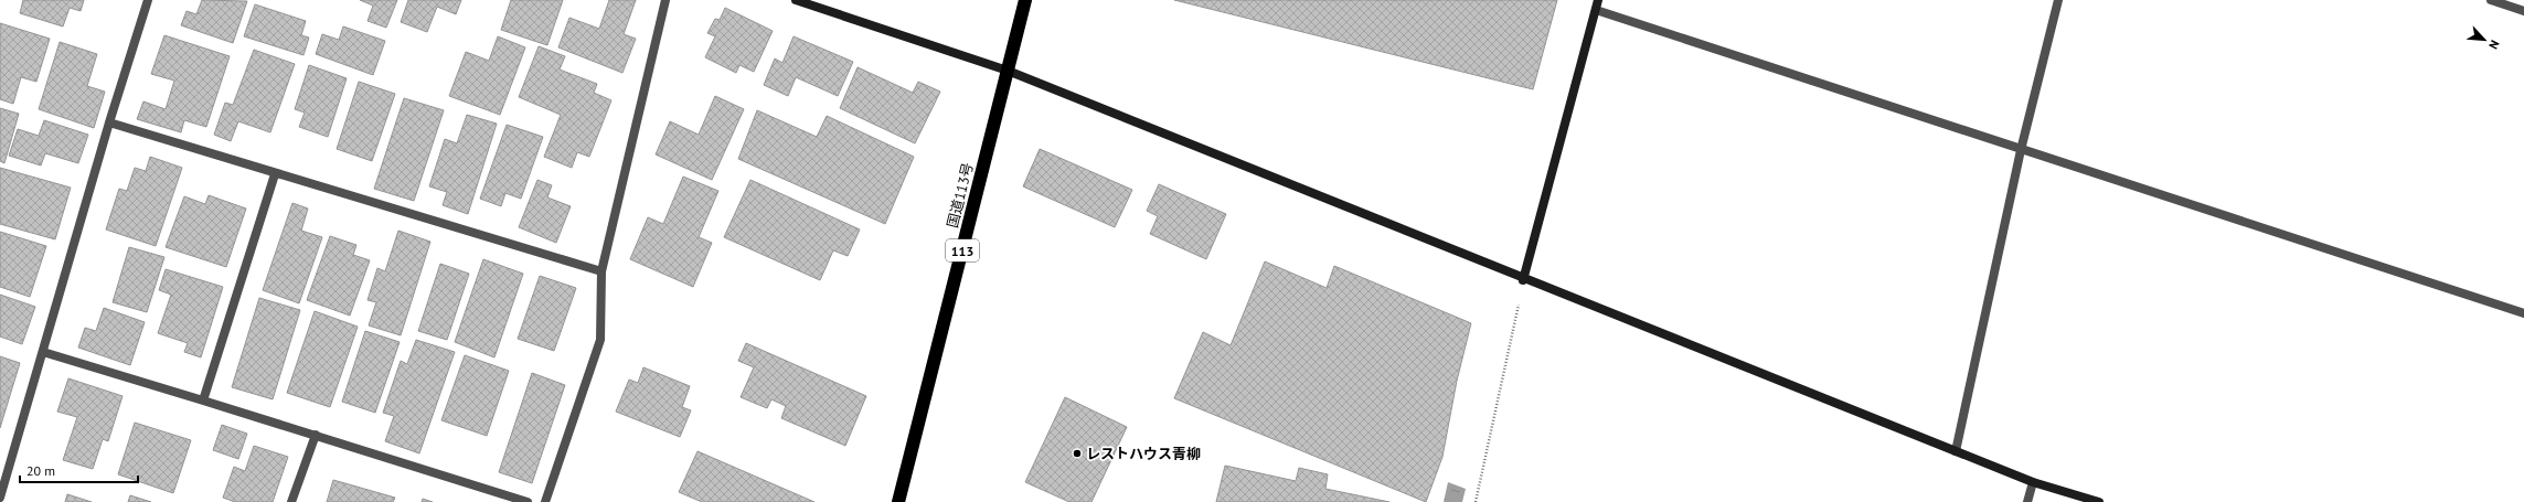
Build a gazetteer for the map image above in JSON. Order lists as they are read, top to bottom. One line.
{"streets":{"highway":["国道113号","113"]},"places":["レストハウス青柳"],"scale_bar":"20 m","north":"bottom right"}
